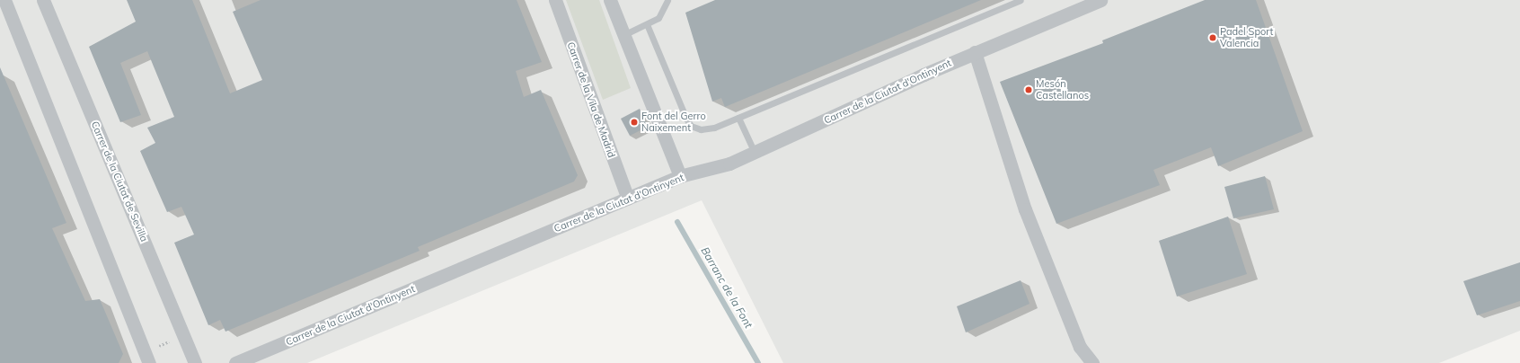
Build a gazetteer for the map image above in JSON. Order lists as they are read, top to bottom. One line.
{"streets":{"street":["Carrer de la Ciutat d'Ontinyent","Carrer de la Vila de Madrid","Carrer de la Ciutat de Sevilla"]},"crossings":[["Carrer de la Ciutat d'Ontinyent","Carrer de la Vila de Madrid"]],"water":["Barranc de la Font"],"places":["Padel Sport Valencia","Mesón Castellanos","Font del Gerro Naixement"]}
